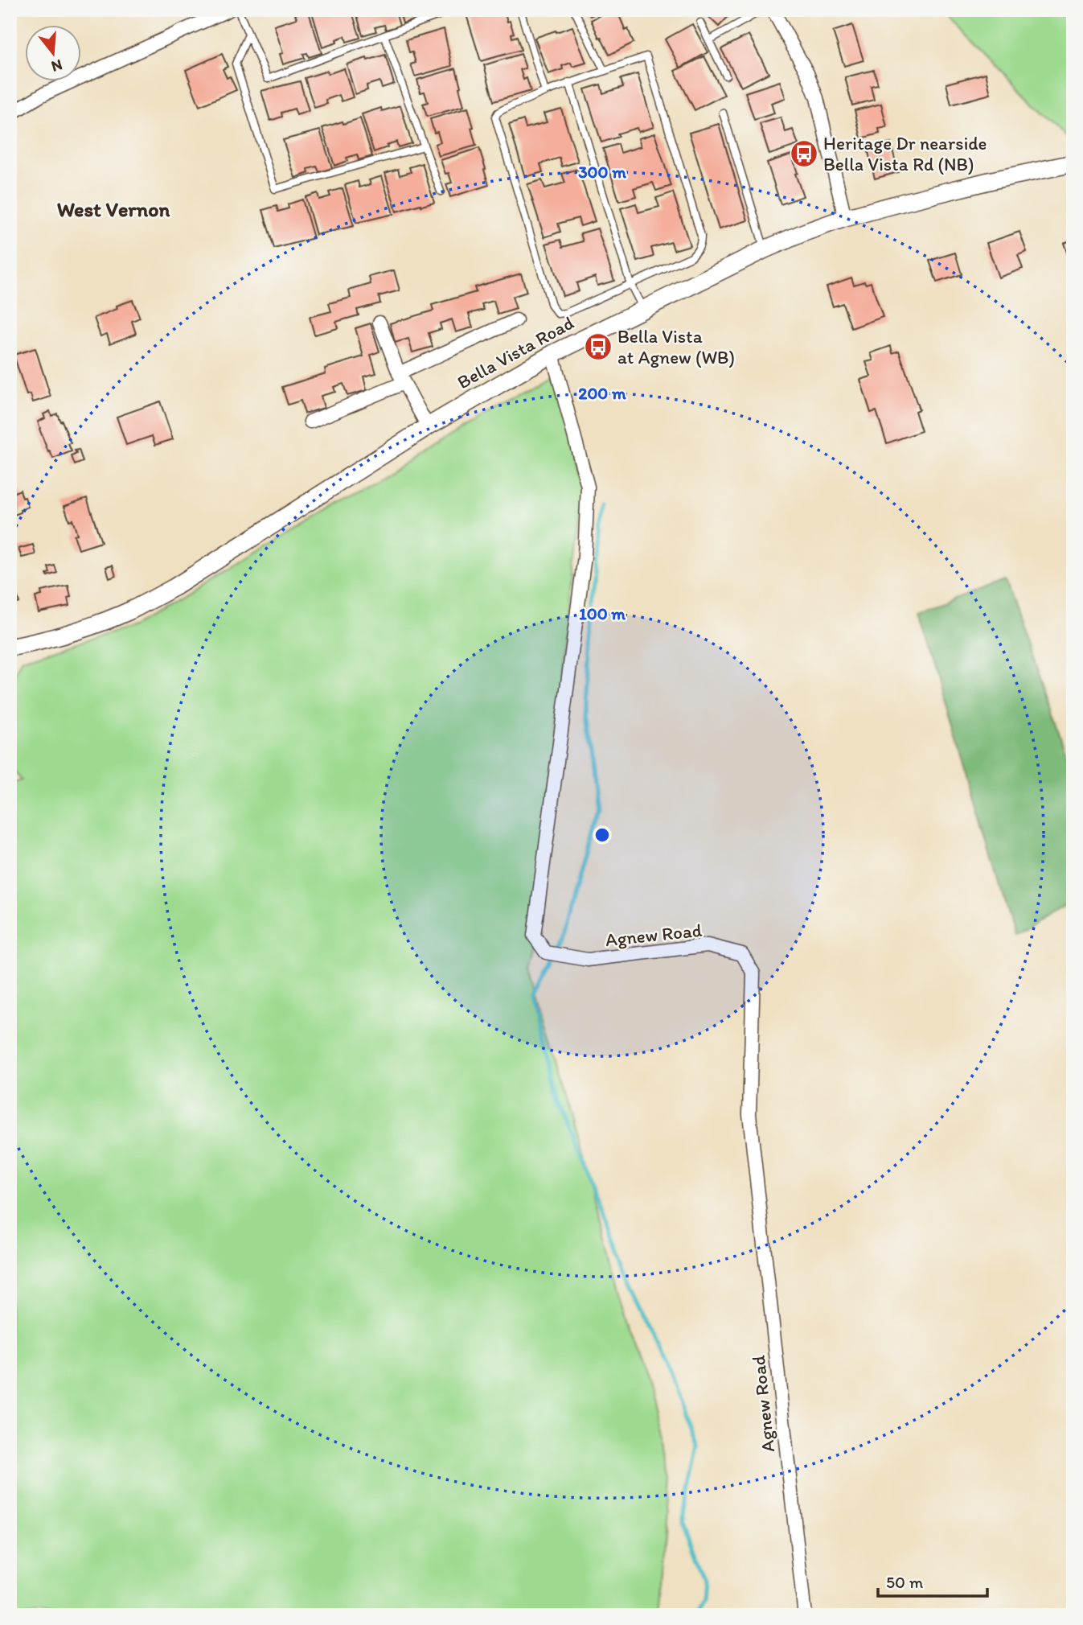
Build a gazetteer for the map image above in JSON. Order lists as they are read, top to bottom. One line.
{"streets":{"street":["Bella Vista Road","Agnew Road"]},"crossings":[["Bella Vista Road","Agnew Road"]],"districts":["West Vernon"],"places":{"bus stop":["Heritage Dr nearside Bella Vista Rd (NB)","Bella Vista at Agnew (WB)"]},"scale_bar":"50 m","north":"bottom","rings":["300 m","200 m","100 m"]}
